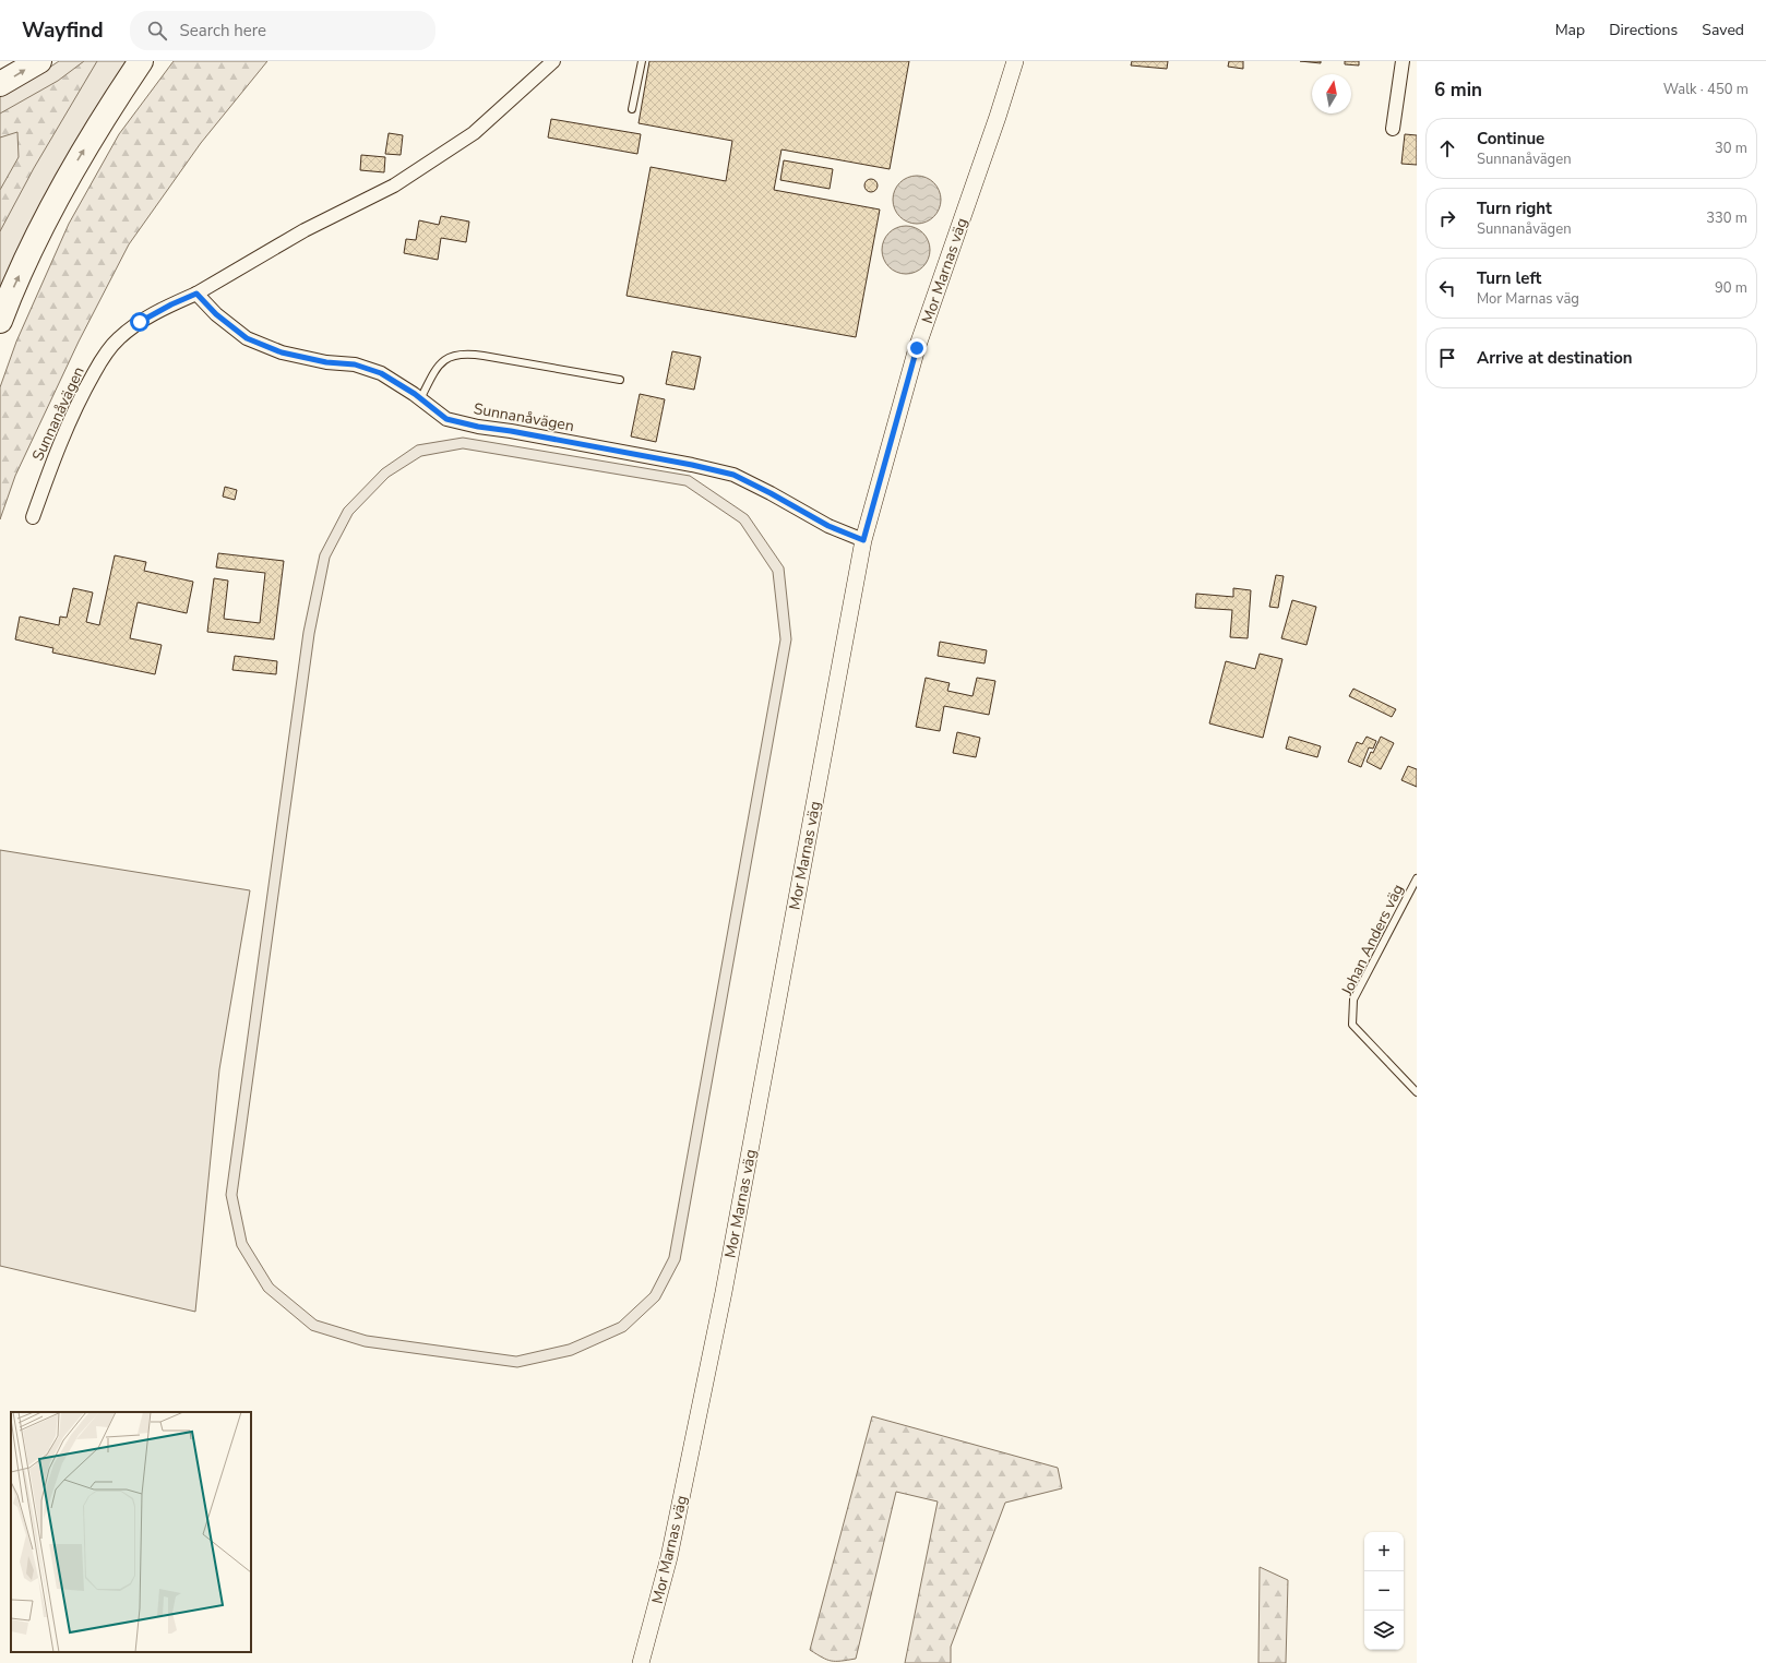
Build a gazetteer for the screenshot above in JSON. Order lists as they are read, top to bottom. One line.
{"streets":{"street":["Mor Marnas väg","Sunnanåvägen"],"lane":["Johan Anders väg"]},"crossings":[["Mor Marnas väg","Sunnanåvägen"]],"north":"top","page":{"header":"Wayfind","search":"Search here","nav":["Map","Directions","Saved"],"heading":["6 min","Walk · 450 m"],"list":[["Continue","Sunnanåvägen","30 m"],["Turn right","Sunnanåvägen","330 m"],["Turn left","Mor Marnas väg","90 m"],"Arrive at destination"],"map_buttons":["+","−"]}}
